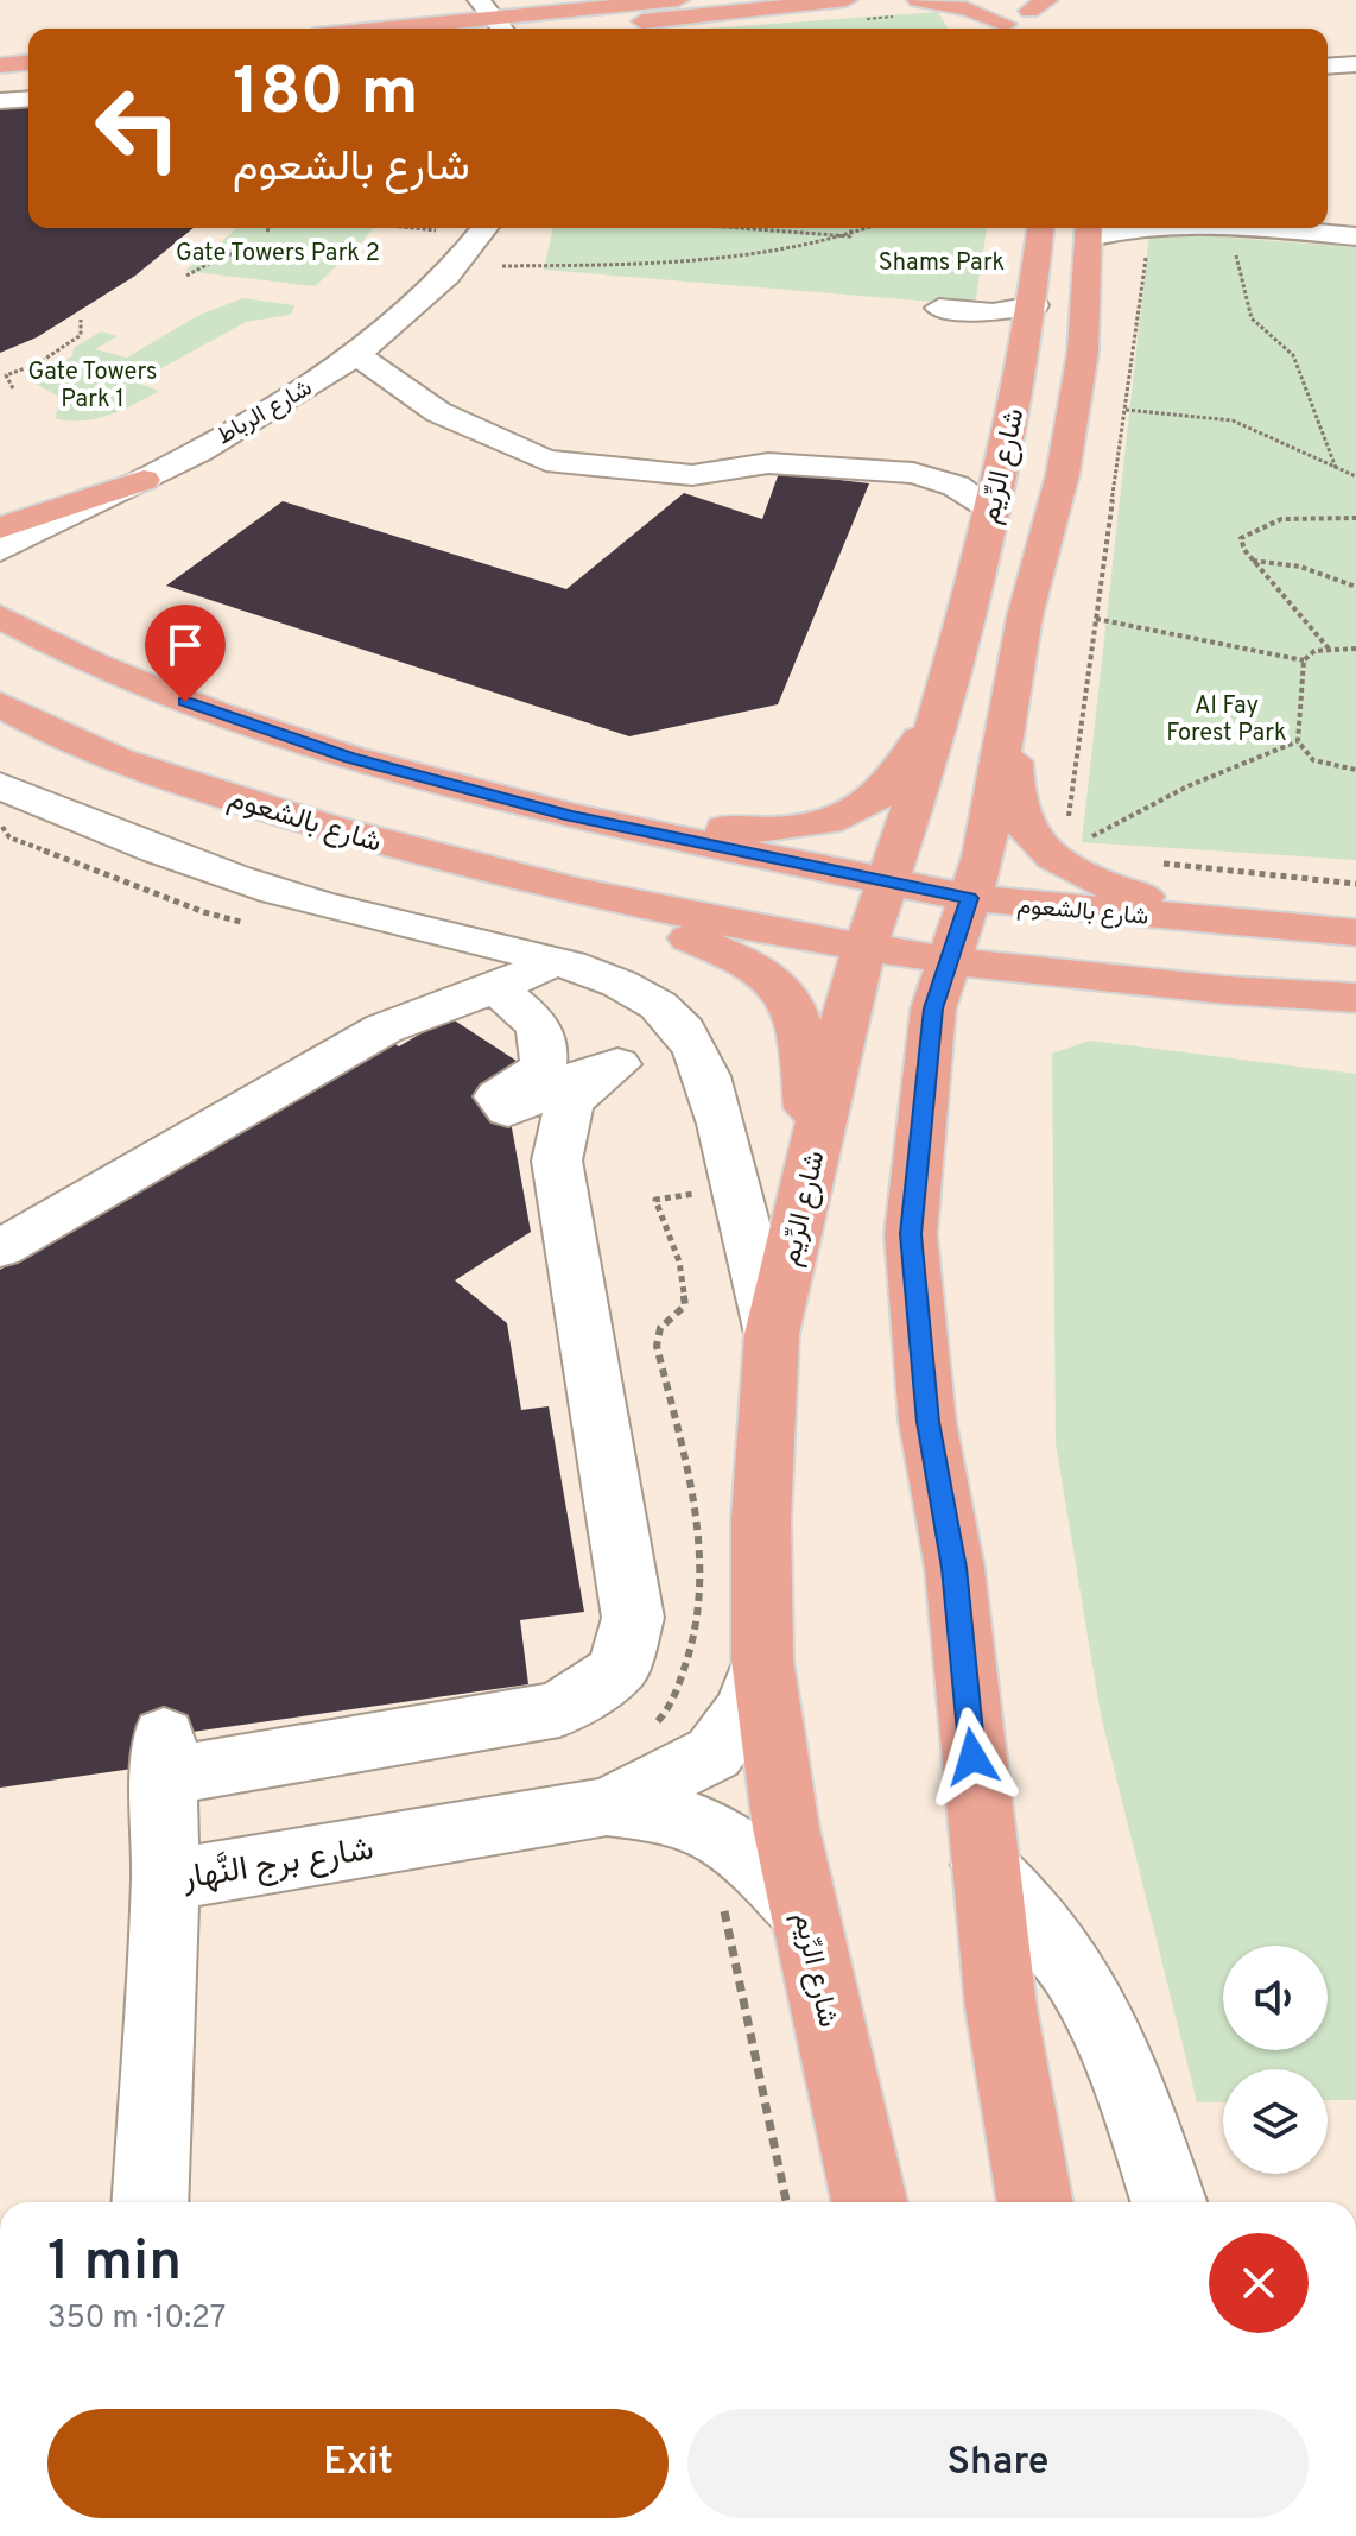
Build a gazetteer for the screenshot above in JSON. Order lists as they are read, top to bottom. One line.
{"streets":{"main road":["شارع الرِّيم","شارع بالشعوم"],"street":["شارع الرباط","شارع برج النَّهار"]},"crossings":[["شارع الرِّيم","شارع بالشعوم"],["شارع الرِّيم","شارع برج النَّهار"]],"parks":["Gate Towers Park 2","Shams Park","Gate Towers Park 1","Al Fay Forest Park"],"page":{"turn":["180 m","شارع بالشعوم"],"heading":["1 min","350 m · 10:27"],"buttons":["Exit","Share"]}}
